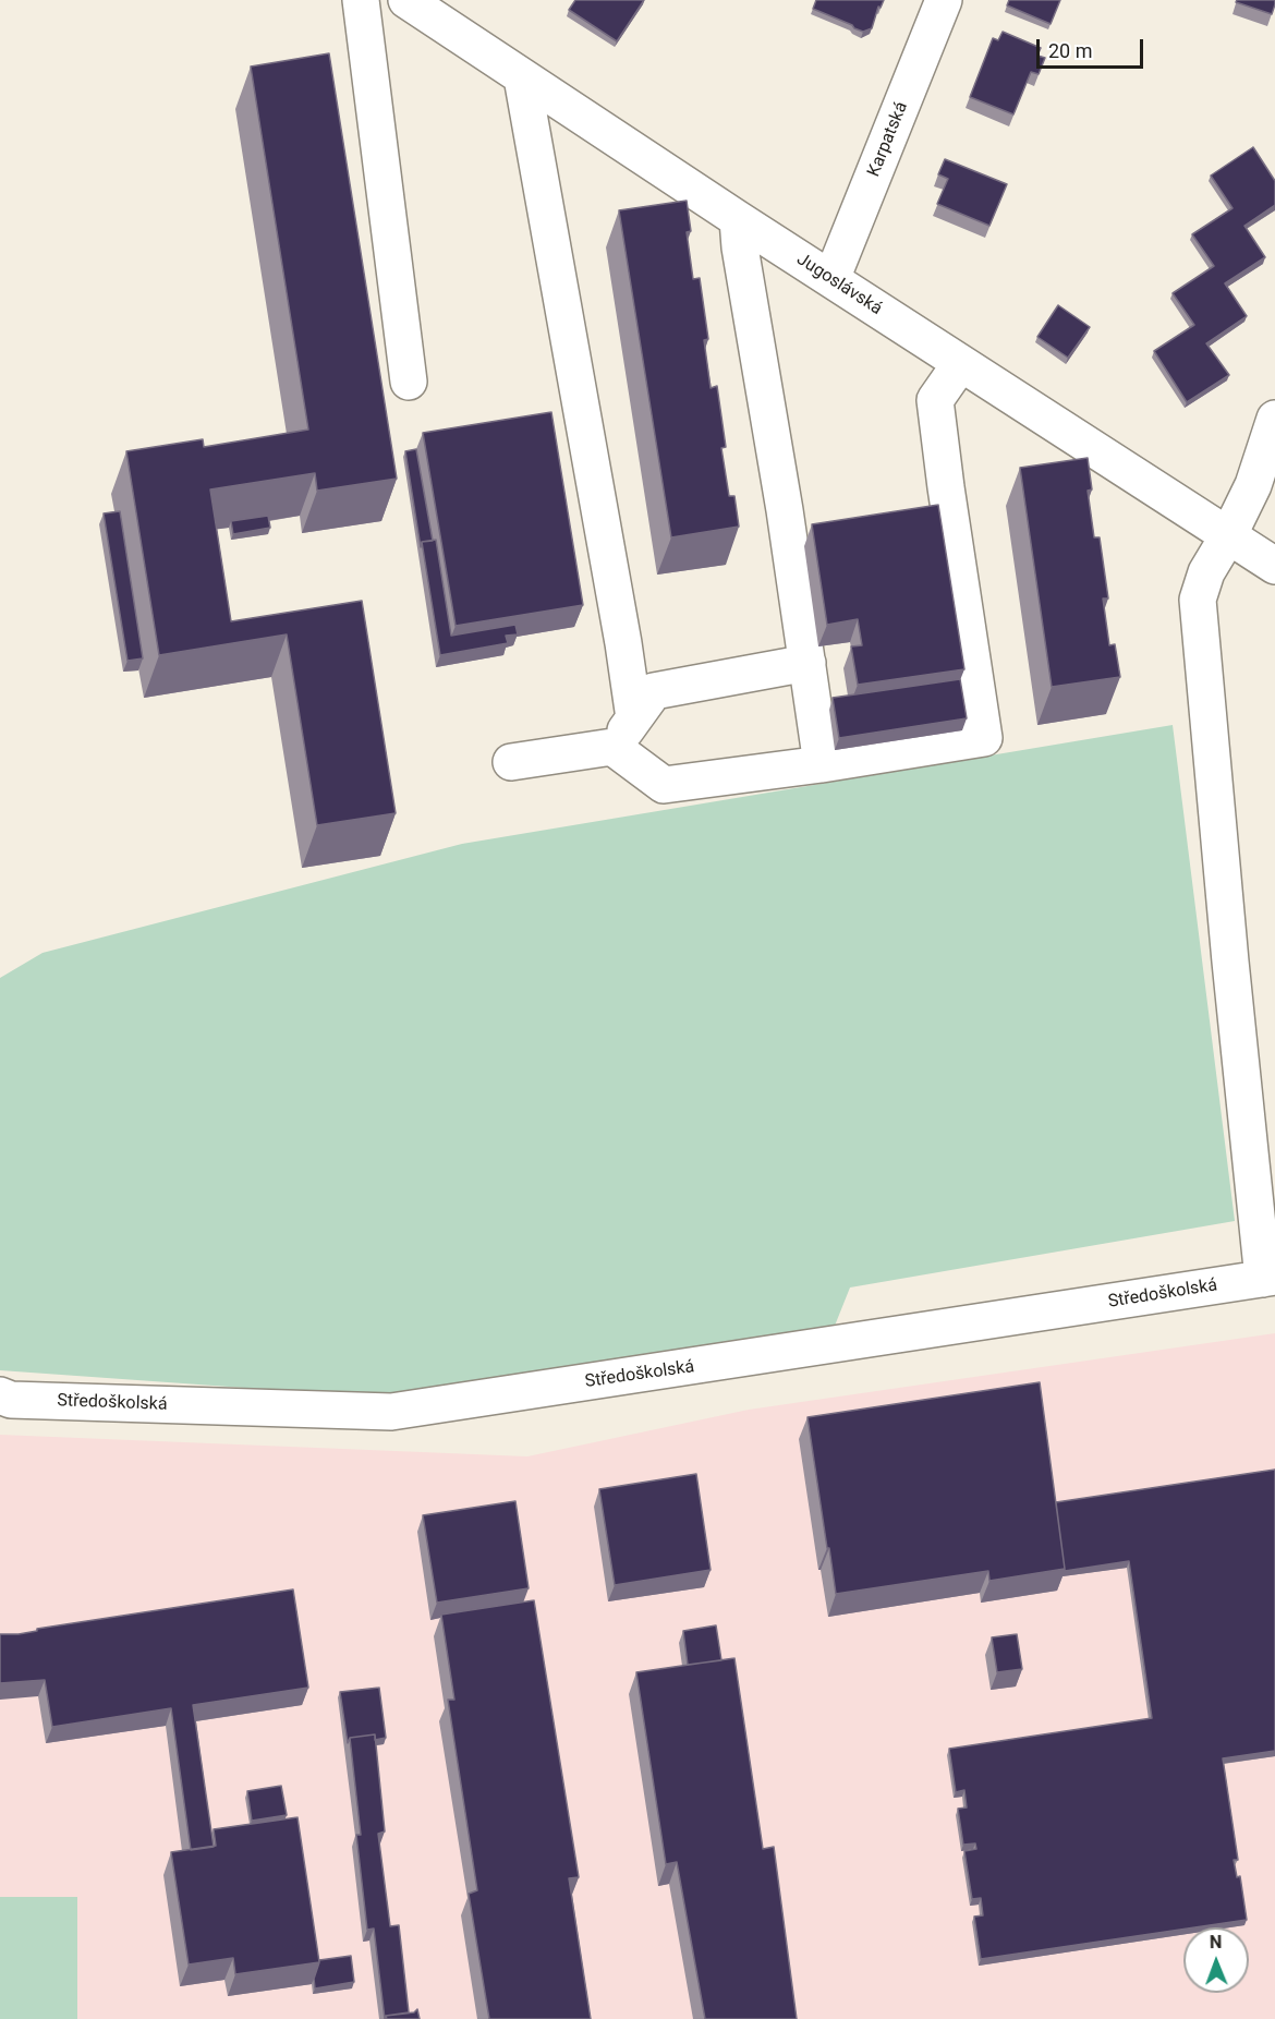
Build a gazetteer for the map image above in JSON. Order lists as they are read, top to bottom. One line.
{"streets":{"street":["Karpatská","Jugoslávská","Středoškolská"]},"crossings":[["Karpatská","Jugoslávská"]],"scale_bar":"20 m","north":"top"}
